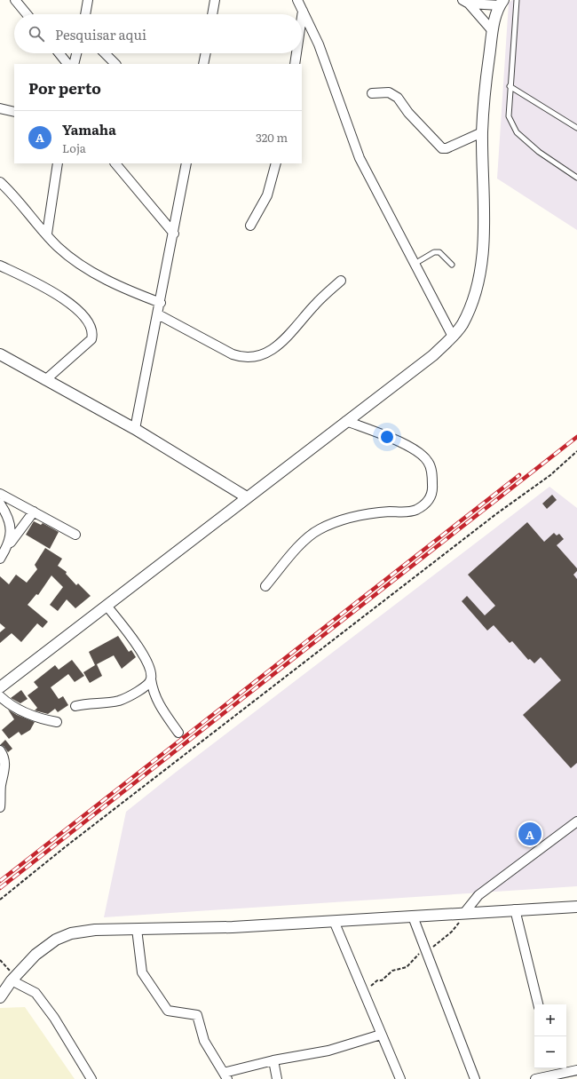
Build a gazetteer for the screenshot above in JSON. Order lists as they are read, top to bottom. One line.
{"page":{"search":"Pesquisar aqui","heading":"Por perto","list":[{"mark":"A","name":"Yamaha","note":"Loja","value":"320 m"}],"pins":"A","map_buttons":["+","−"]}}
